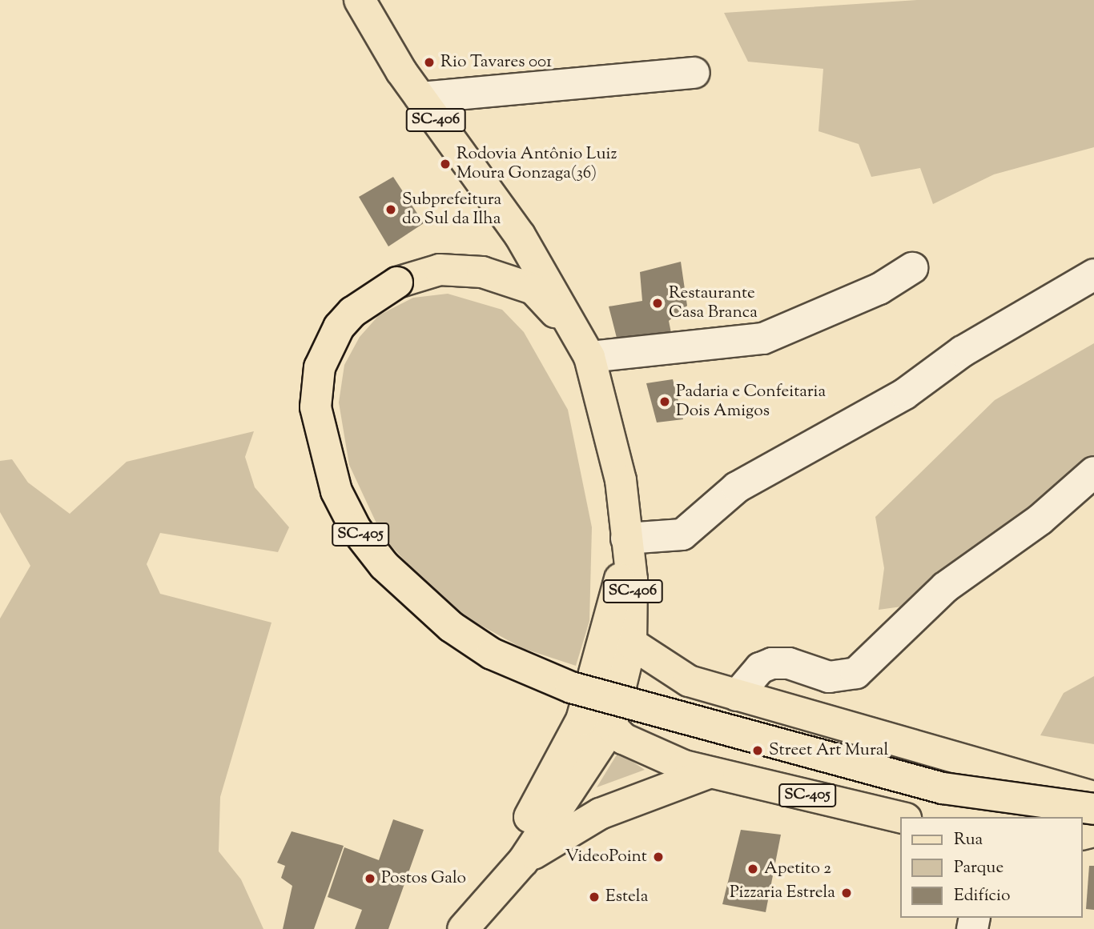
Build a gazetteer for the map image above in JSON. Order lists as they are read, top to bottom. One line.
{"streets":{"main road":["SC-406","SC-405"]},"crossings":[["SC-406","SC-405"]],"places":["Rio Tavares 001","Rodovia Antônio Luiz Moura Gonzaga(36)","Subprefeitura do Sul da Ilha","Restaurante Casa Branca","Padaria e Confeitaria Dois Amigos","Street Art Mural","VideoPoint","Apetito 2","Postos Galo","Pizzaria Estrela","Estela"],"legend":["Rua","Parque","Edifício"]}
